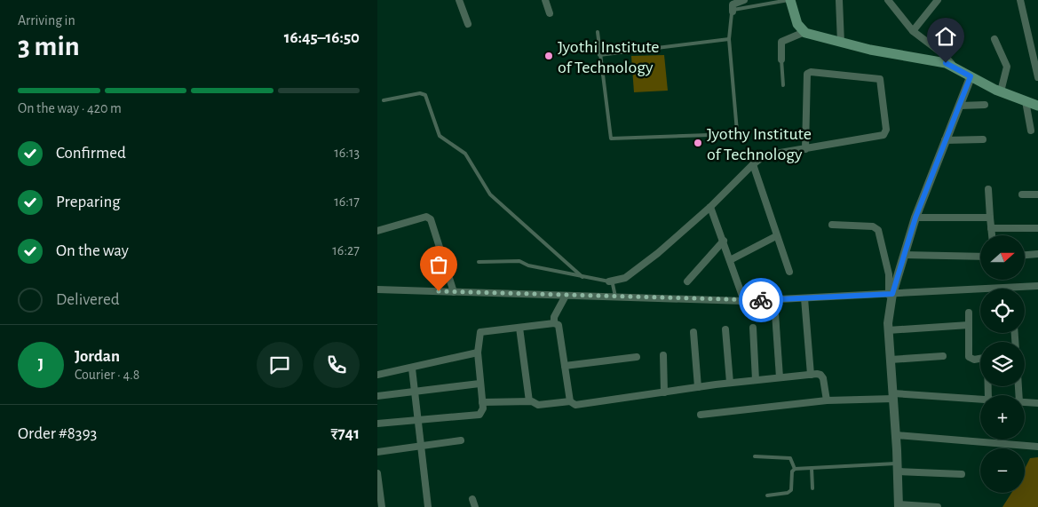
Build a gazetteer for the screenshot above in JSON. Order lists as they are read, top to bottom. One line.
{"places":["Jyothi Institute of Technology","Jyothy Institute of Technology"],"north":"right","page":{"heading":["3 min","Arriving in","16:45–16:50"],"panel":["Jordan","Courier · 4.8","Order #8393","₹741"],"bar":"On the way · 420 m","list":[["Confirmed","16:13"],["Preparing","16:17"],["On the way","16:27"],"Delivered"],"map_buttons":["+","−"],"round":"J"}}
